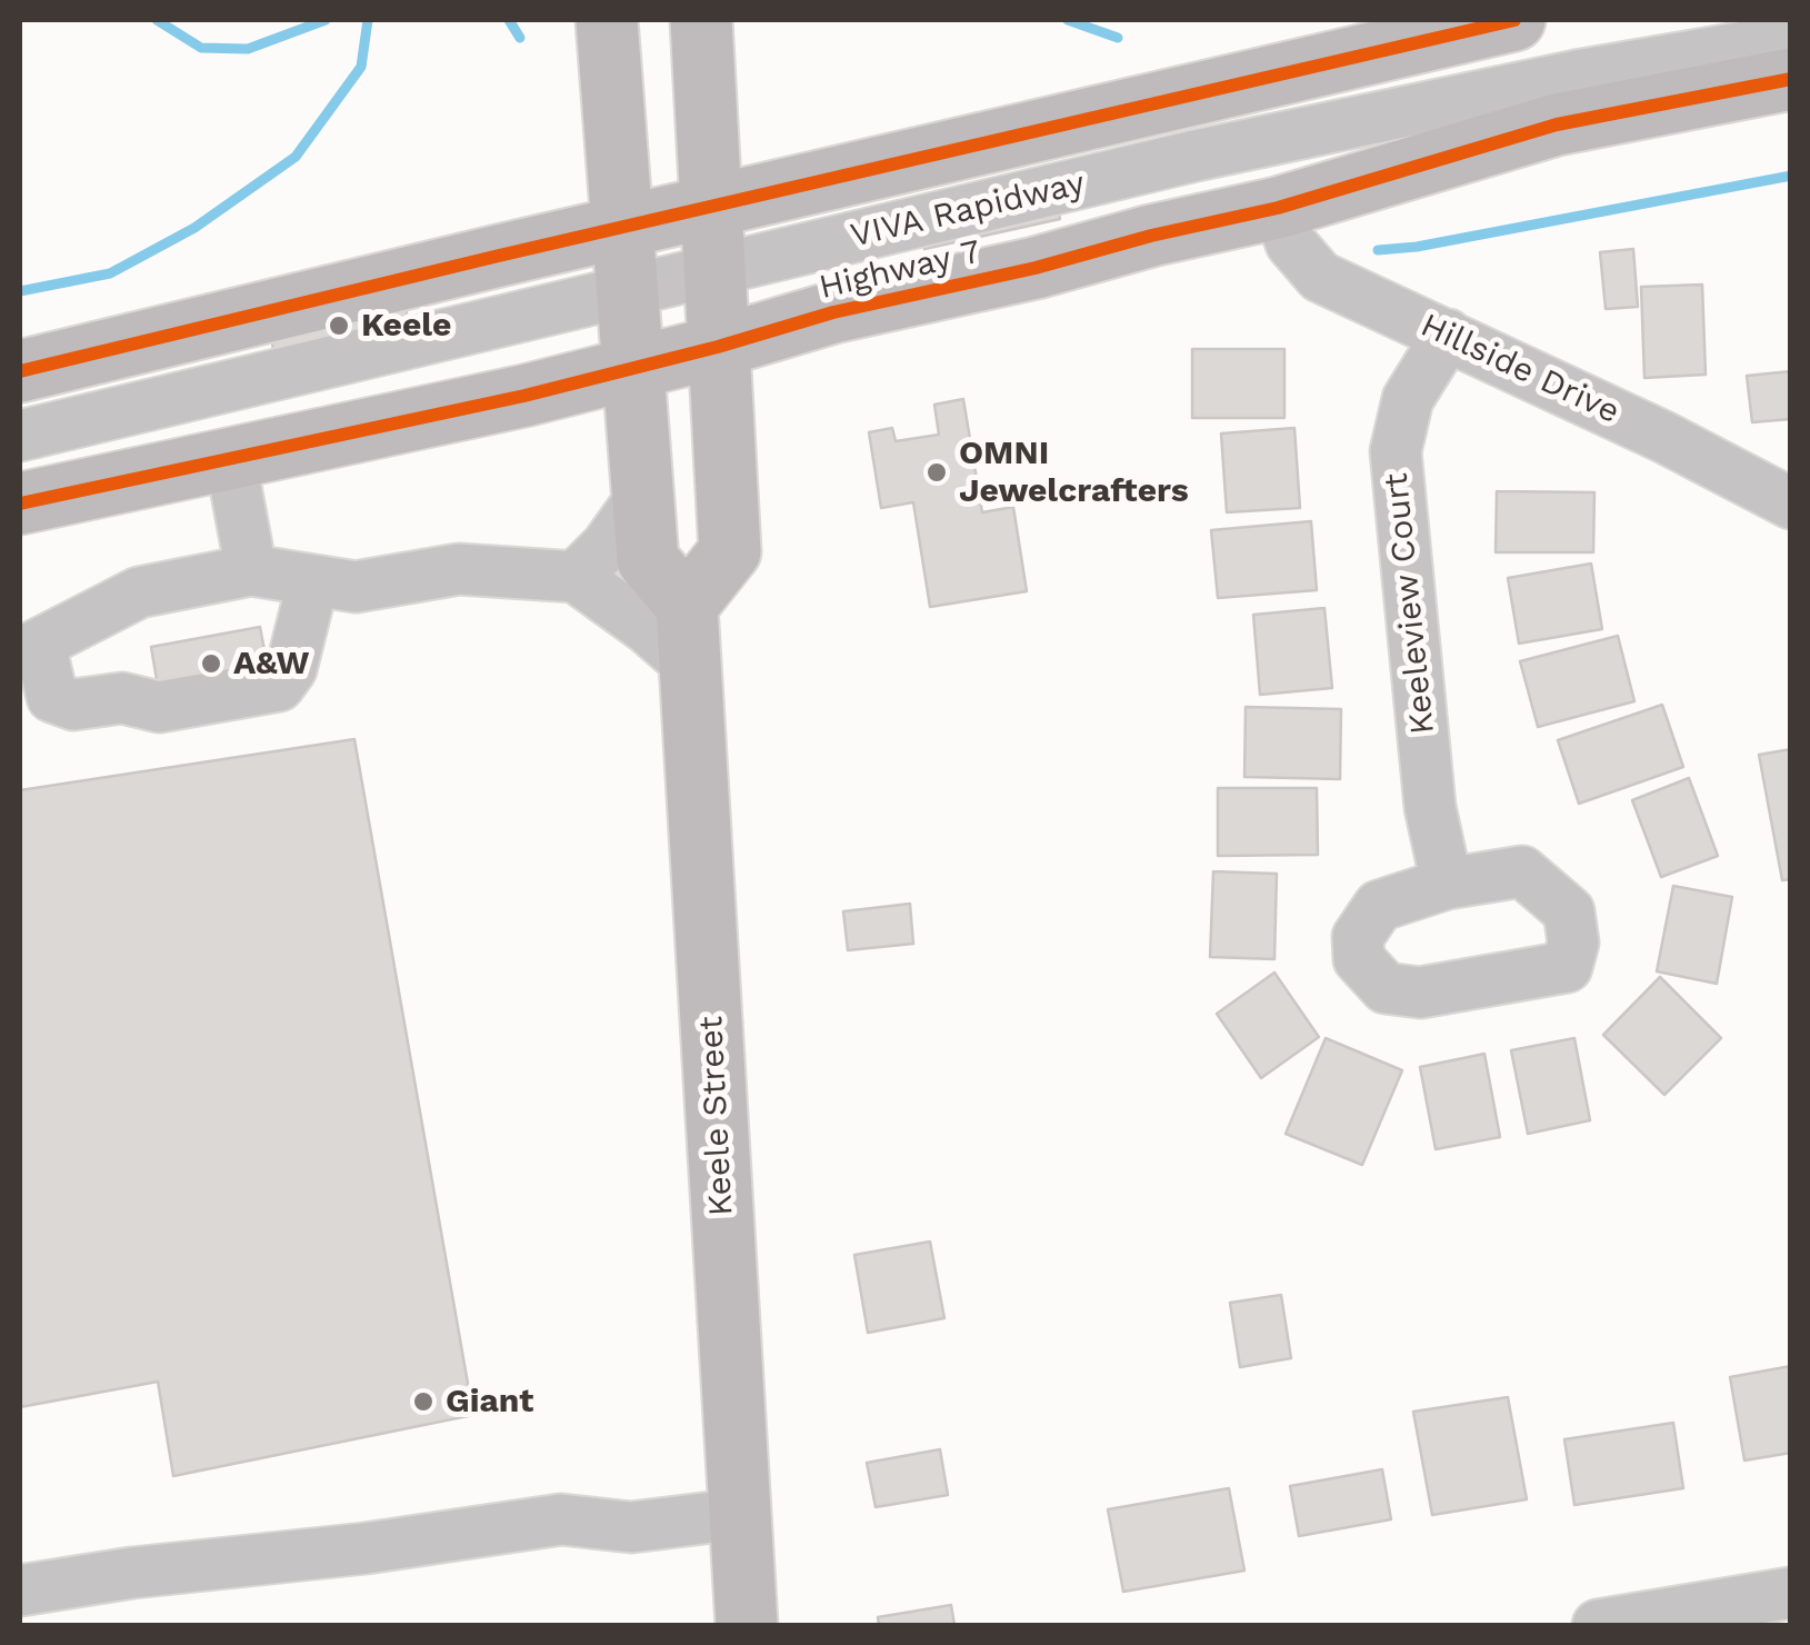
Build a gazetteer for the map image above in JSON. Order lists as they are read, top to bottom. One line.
{"streets":{"main road":["Highway 7","Keele Street"],"street":["VIVA Rapidway","Hillside Drive","Keeleview Court"]},"crossings":[["Highway 7","Hillside Drive"],["Hillside Drive","Keeleview Court"]],"places":["Keele","OMNI Jewelcrafters","A&W","Giant"]}
